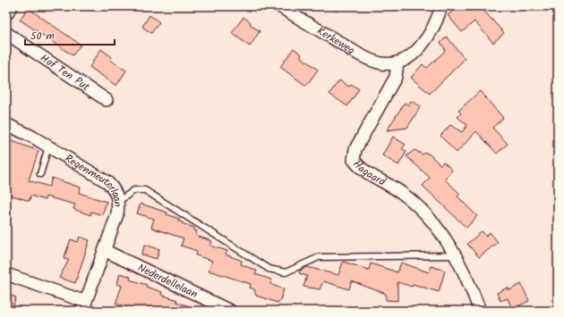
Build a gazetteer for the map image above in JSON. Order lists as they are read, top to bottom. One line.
{"streets":{"street":["Kerkeweg","Hof Ten Put","Hagaard","Regenmeuterlaan","Nederdellelaan"]},"crossings":[["Kerkeweg","Hagaard"],["Regenmeuterlaan","Nederdellelaan"]],"scale_bar":"50 m"}
